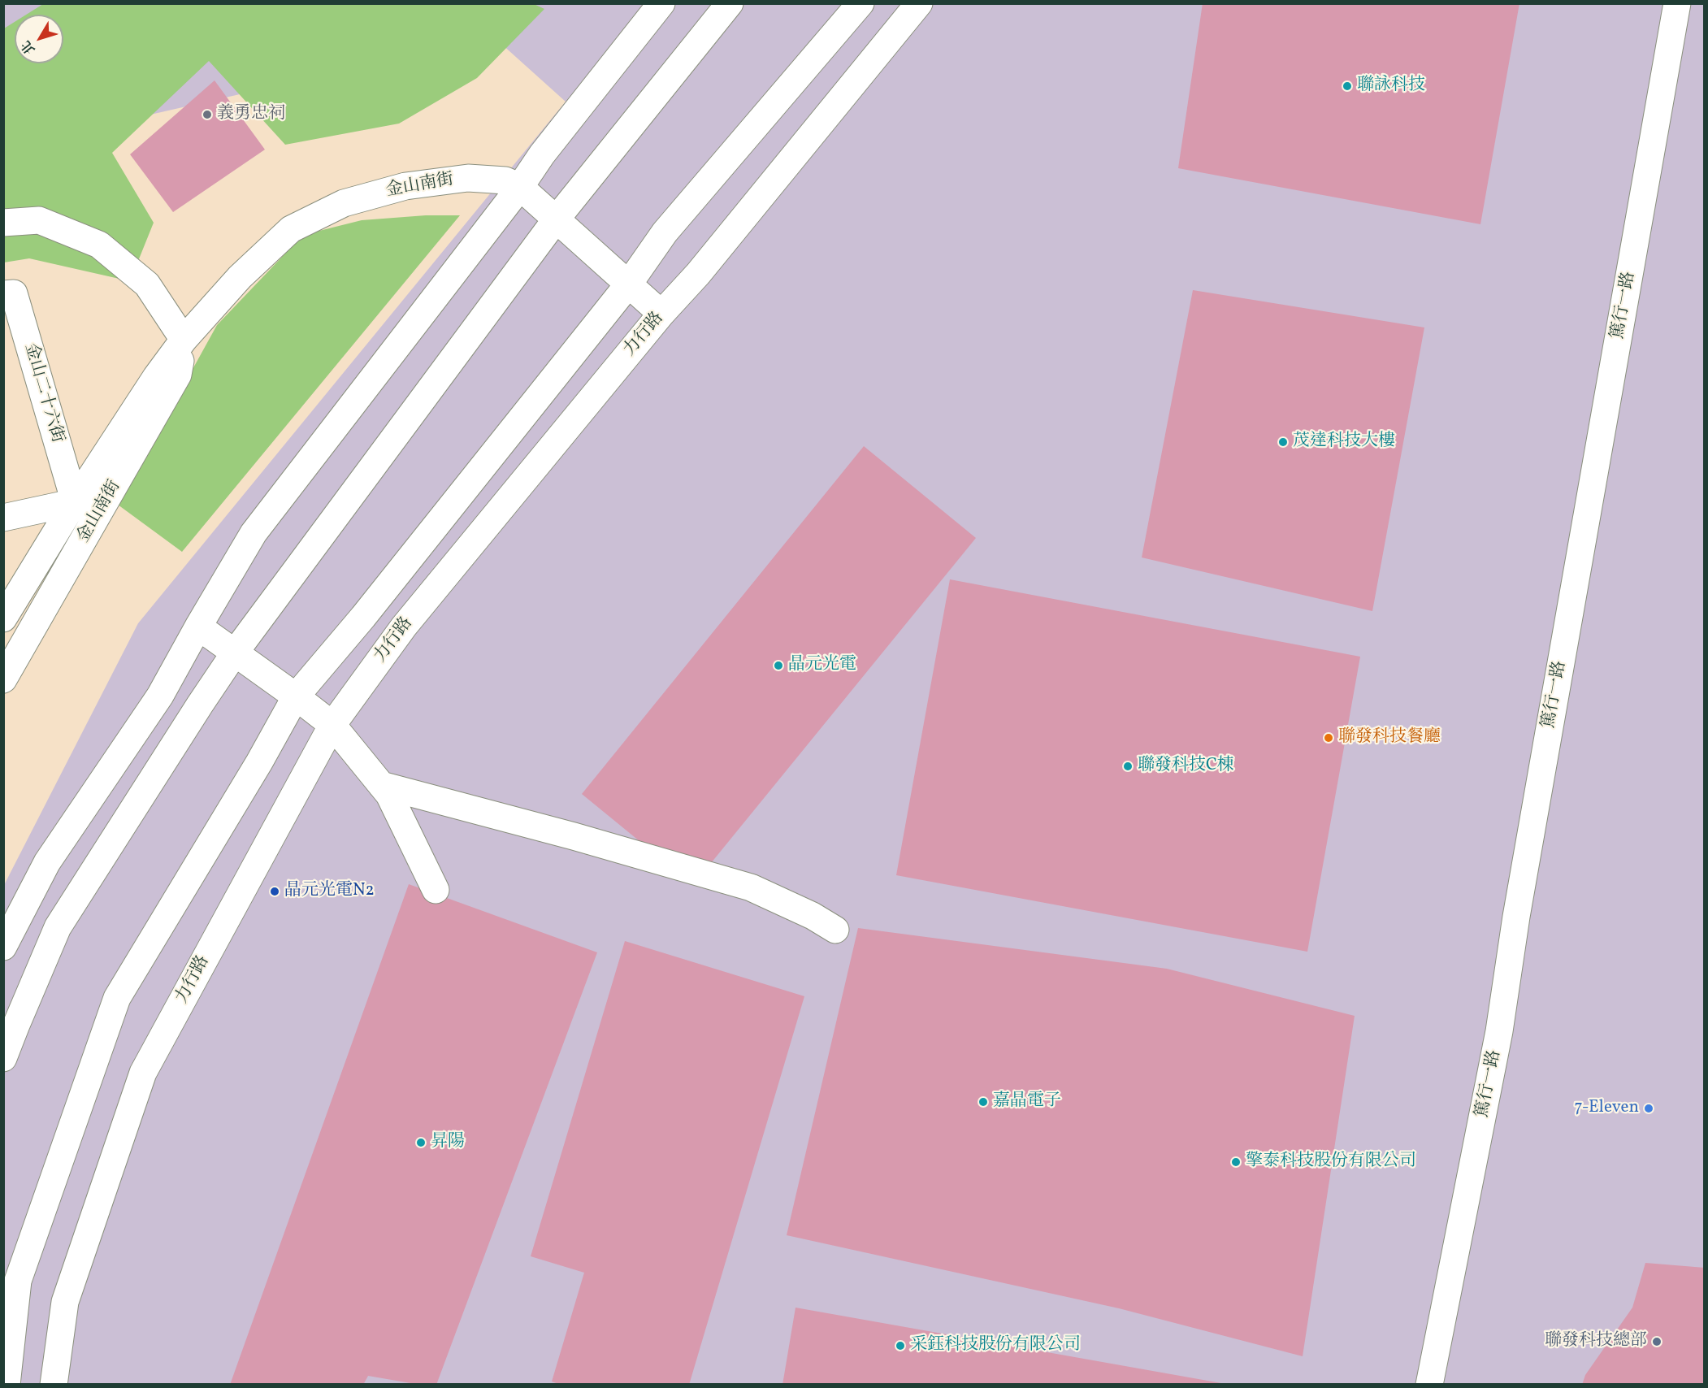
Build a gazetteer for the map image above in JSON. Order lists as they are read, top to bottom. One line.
{"streets":{"street":["金山南街","篤行一路","力行路","金山二十六街"]},"crossings":[["金山南街","力行路"],["金山南街","金山二十六街"]],"places":["聯詠科技","義勇忠祠","茂達科技大樓","晶元光電","聯發科技餐廳","聯發科技C棟","晶元光電N2","嘉晶電子","7-Eleven","昇陽","擎泰科技股份有限公司","聯發科技總部","采鈺科技股份有限公司"],"north":"bottom left"}
